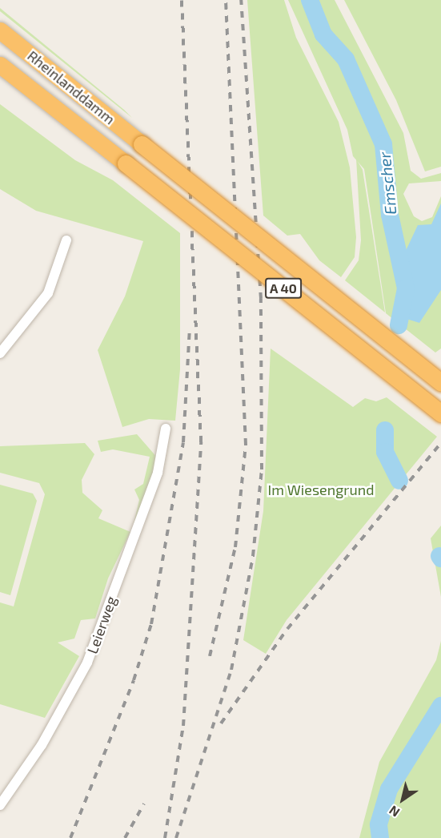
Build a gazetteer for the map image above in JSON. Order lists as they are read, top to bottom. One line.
{"streets":{"highway":["Rheinlanddamm","A 40"],"street":["Leierweg"]},"water":["Emscher"],"parks":["Im Wiesengrund"],"north":"bottom left"}
